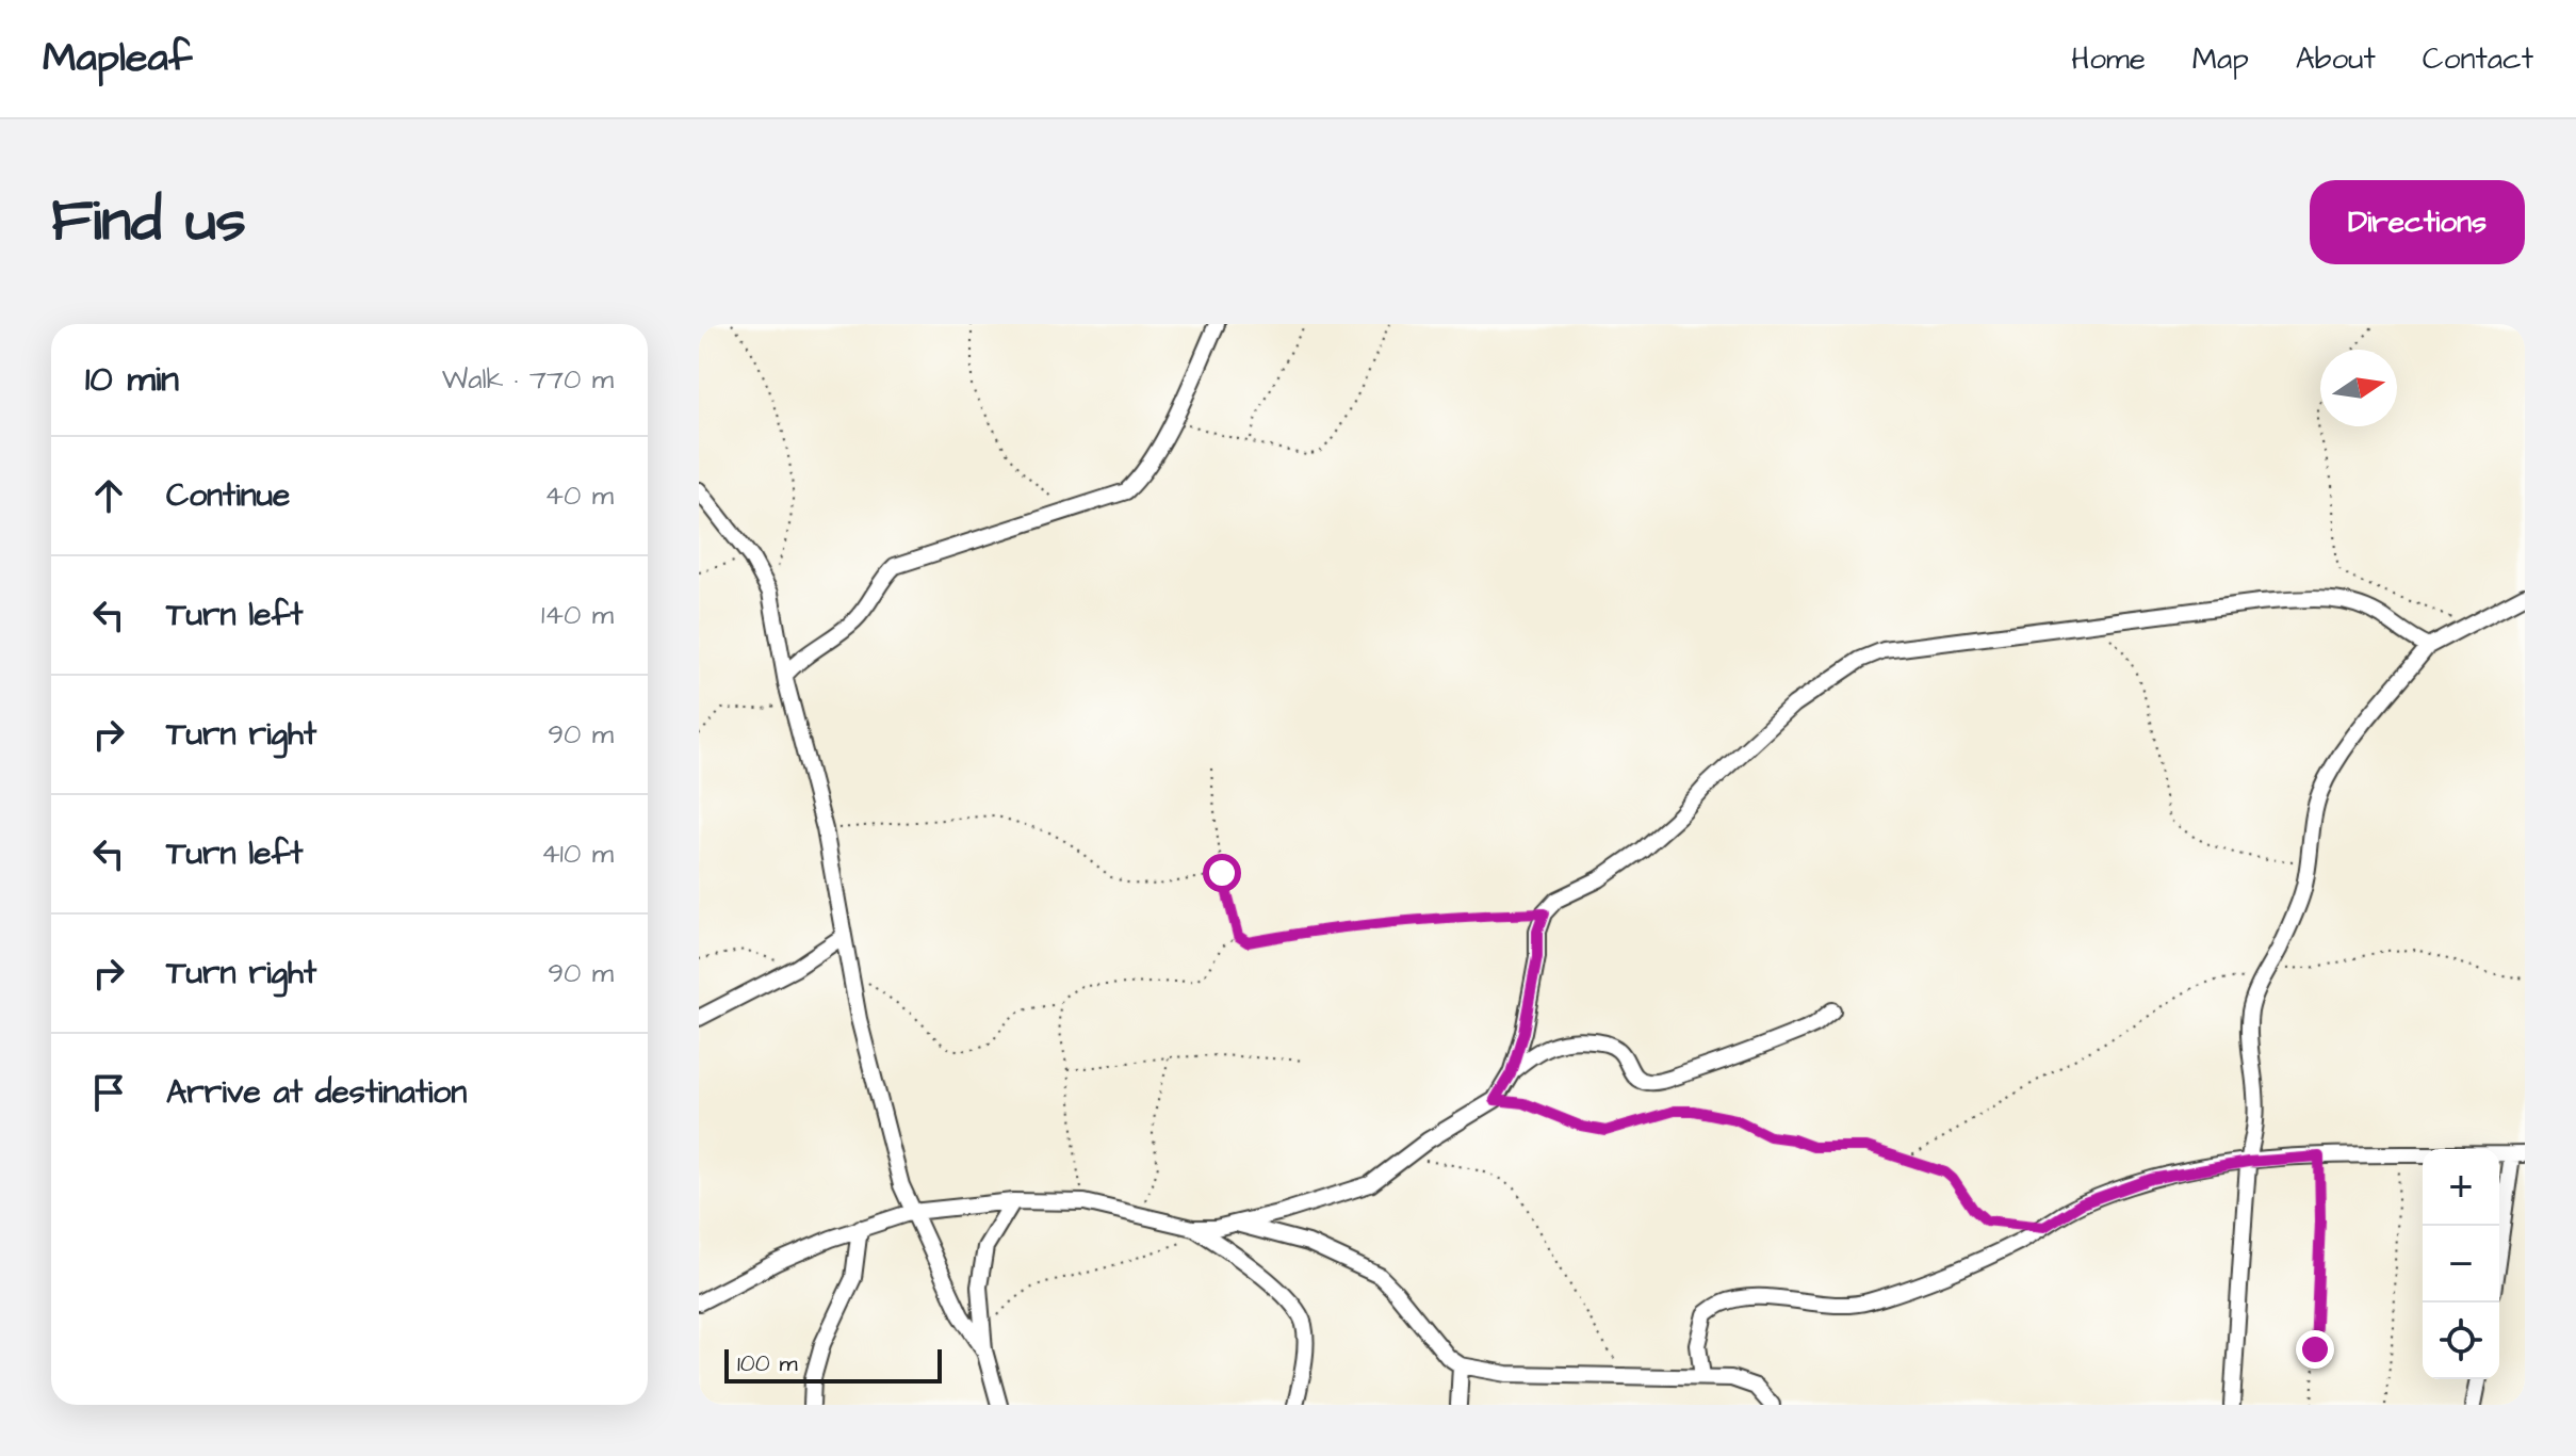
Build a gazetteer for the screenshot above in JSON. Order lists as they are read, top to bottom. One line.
{"scale_bar":"100 m","north":"right","page":{"header":"Mapleaf","nav":["Home","Map","About","Contact"],"title":"Find us","buttons":"Directions","heading":["10 min","Walk · 770 m"],"list":[["Continue","40 m"],["Turn left","140 m"],["Turn right","90 m"],["Turn left","410 m"],["Turn right","90 m"],"Arrive at destination"],"map_buttons":["+","−"],"scale":"100 m"}}
